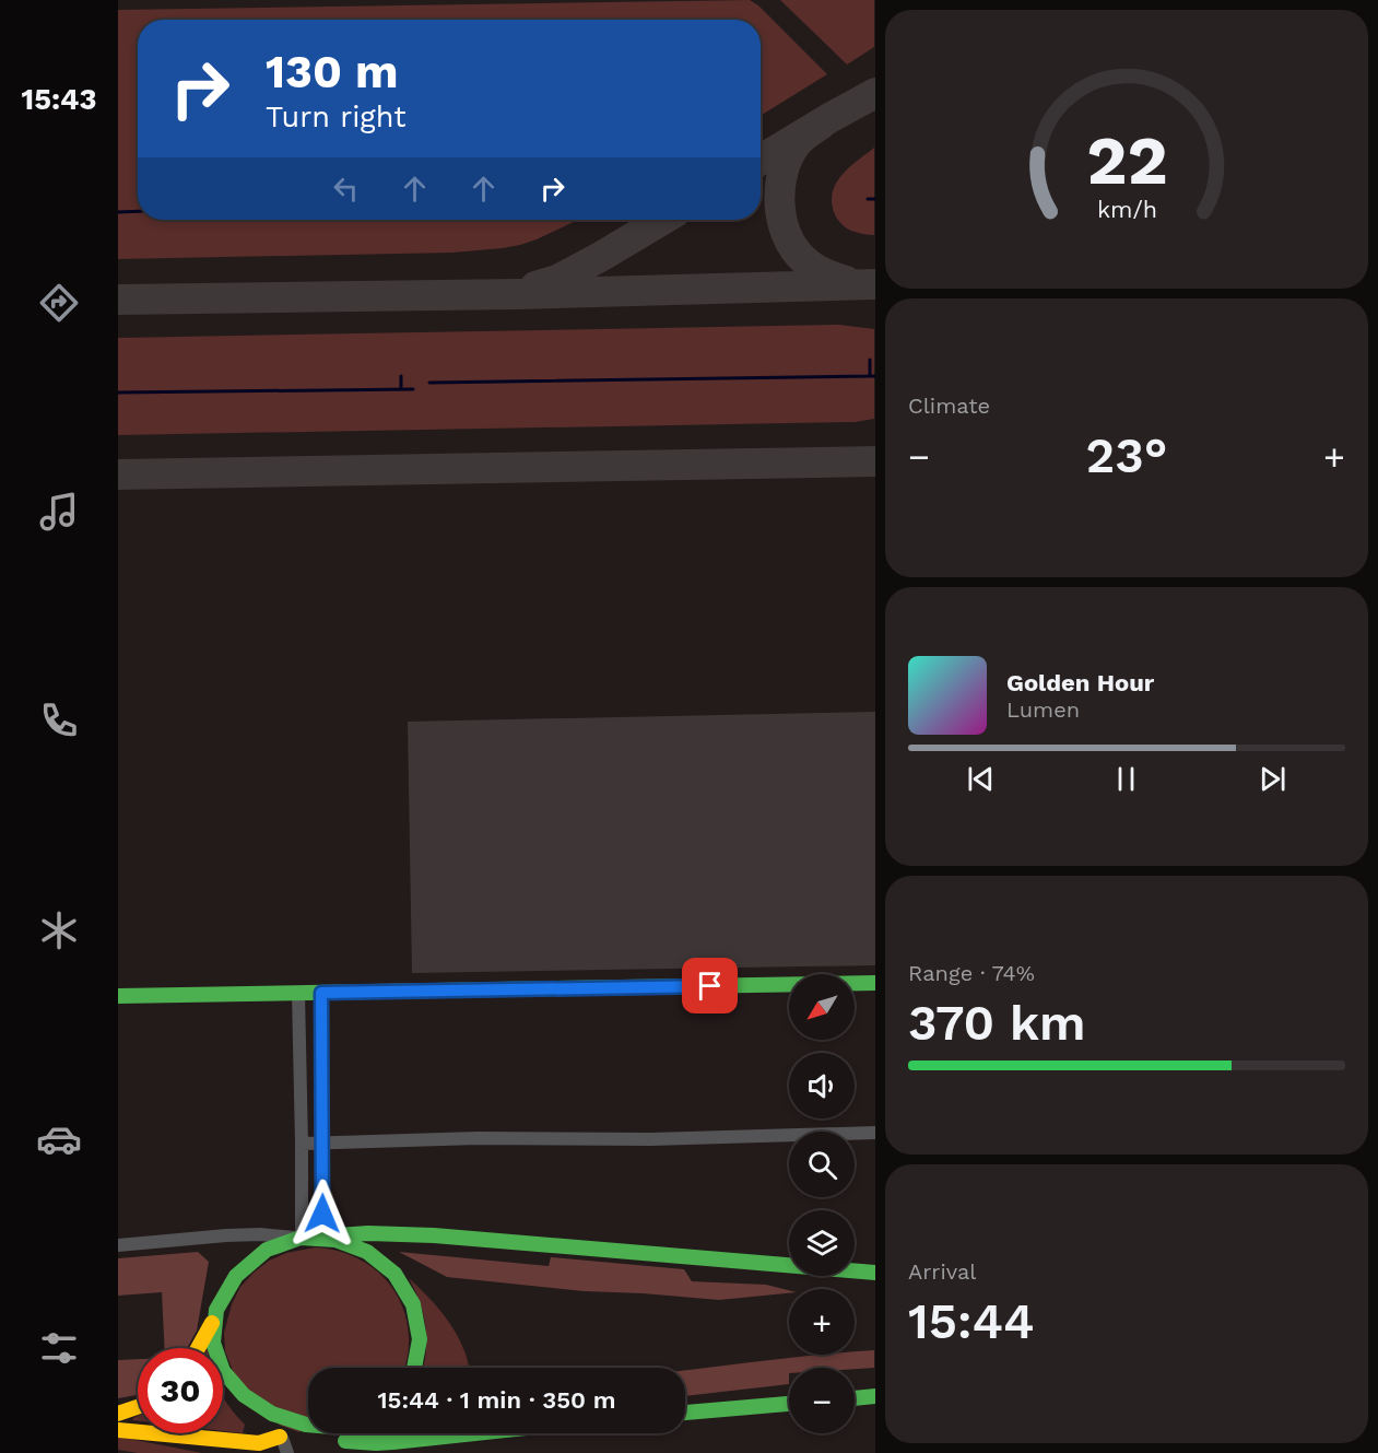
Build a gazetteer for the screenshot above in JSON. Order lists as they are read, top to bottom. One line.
{"north":"bottom left","page":{"tabs":"15:43","turn":["130 m","Turn right"],"tile":["Climate",["Range · 74%","370 km"],["Arrival","15:44"]],"heat":["−","23°","+"],"song":["Golden Hour","Lumen"],"map_buttons":["+","−"],"limit":"30","trip":"15:44 · 1 min · 350 m","gauge":["22","km/h"]}}
